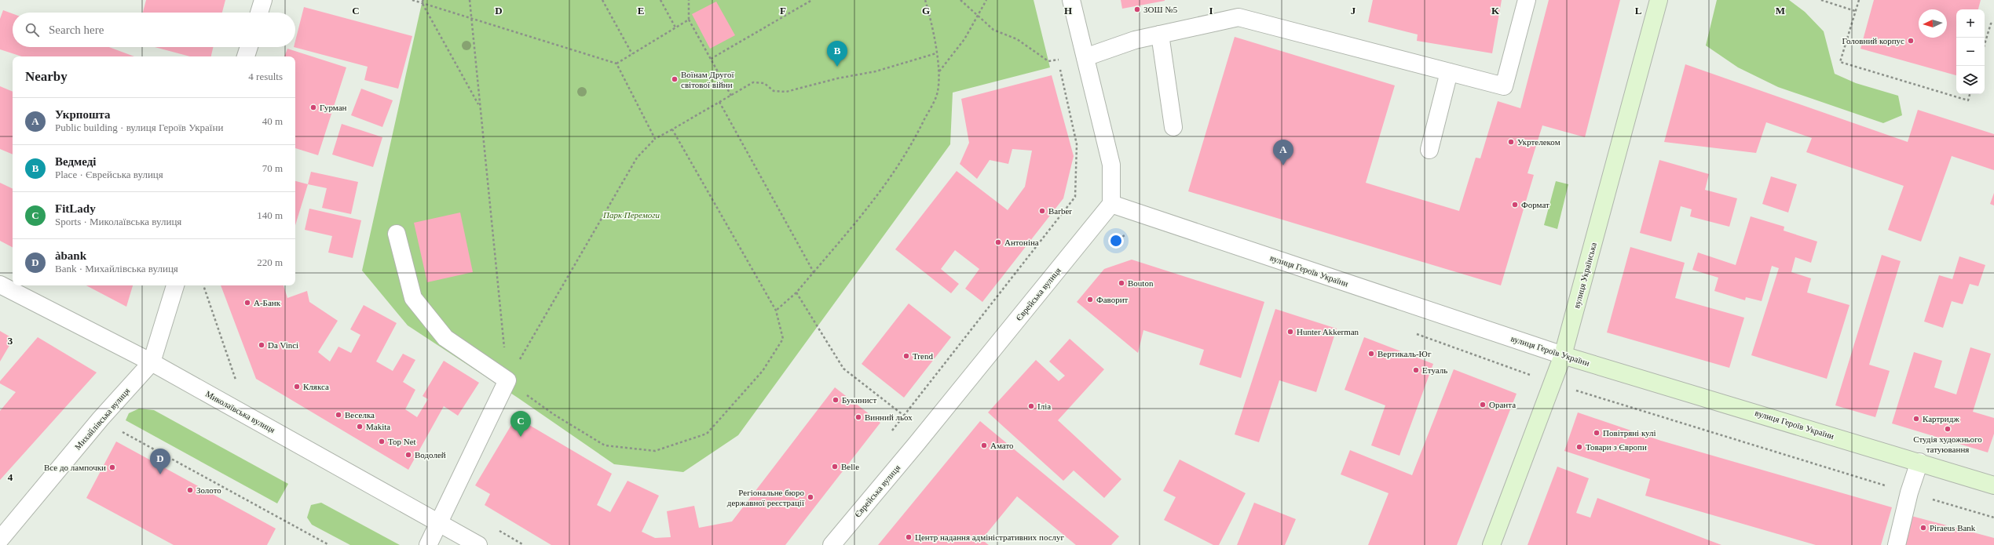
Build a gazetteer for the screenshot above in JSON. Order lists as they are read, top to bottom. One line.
{"streets":{"street":["вулиця Героїв України","вулиця Українська","Єврейська вулиця","Миколаївська вулиця","Михайлівська вулиця"]},"crossings":[["вулиця Героїв України","вулиця Українська"],["вулиця Героїв України","Єврейська вулиця"],["Миколаївська вулиця","Михайлівська вулиця"]],"parks":["Парк Перемоги"],"places":["ЗОШ №5","Головний корпус","Воїнам Другої світової війни","Гурман","Укртелеком","Формат","Barber","Антоніна","Bouton","Фаворит","А-Банк","Hunter Akkerman","Da Vinci","Вертикаль-Юг","Trend","Етуаль","Клякса","Букинист","Оранта","Іліа","Веселка","Винний льох","Картридж","Makita","Студія художнього татуювання","Повітряні кулі","Top Net","Амато","Товари з Європи","Водолей","Belle","Все до лампочки","Золото","Регіональне бюро державної реєстрації","Piraeus Bank","Центр надання адміністративних послуг"],"north":"left","page":{"map_buttons":["+","−"],"search":"Search here","pins":["B","A","C","D"],"heading":["Nearby","4 results"],"list":[{"mark":"A","name":"Укрпошта","note":"Public building · вулиця Героїв України","value":"40 m"},{"mark":"B","name":"Ведмеді","note":"Place · Єврейська вулиця","value":"70 m"},{"mark":"C","name":"FitLady","note":"Sports · Миколаївська вулиця","value":"140 m"},{"mark":"D","name":"àbank","note":"Bank · Михайлівська вулиця","value":"220 m"}]},"grid":{"columns":["C","D","E","F","G","H","I","J","K","L","M"],"rows":["3","4"]}}
